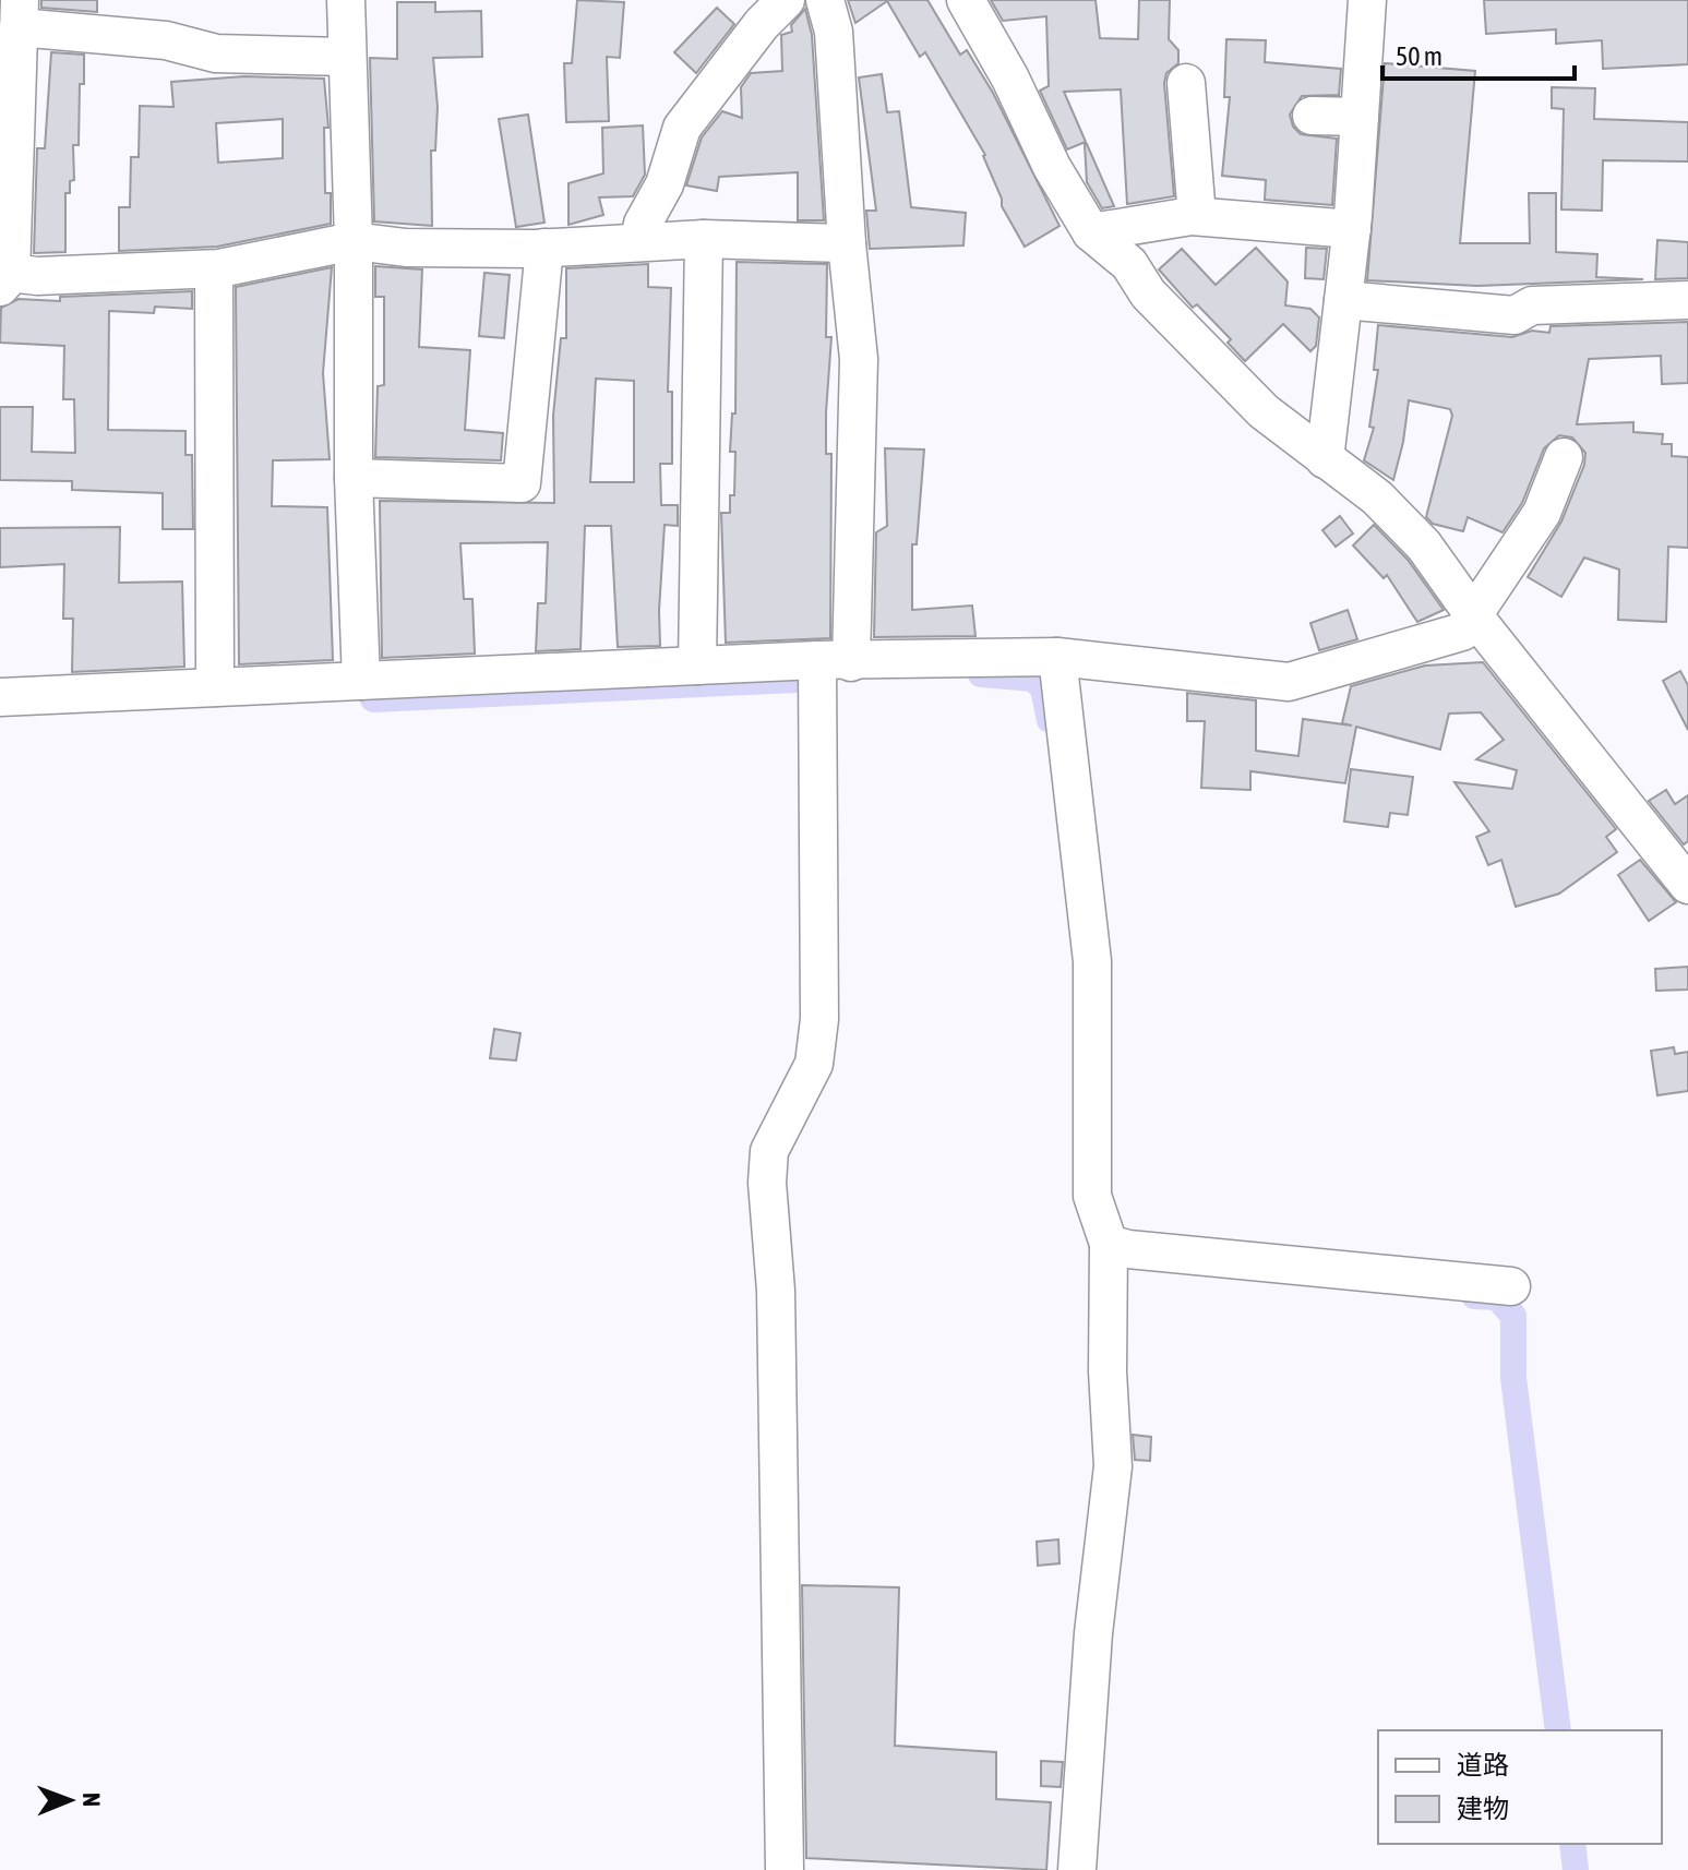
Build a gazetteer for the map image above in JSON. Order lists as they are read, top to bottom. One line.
{"legend":["道路","建物"],"scale_bar":"50 m","north":"right"}
